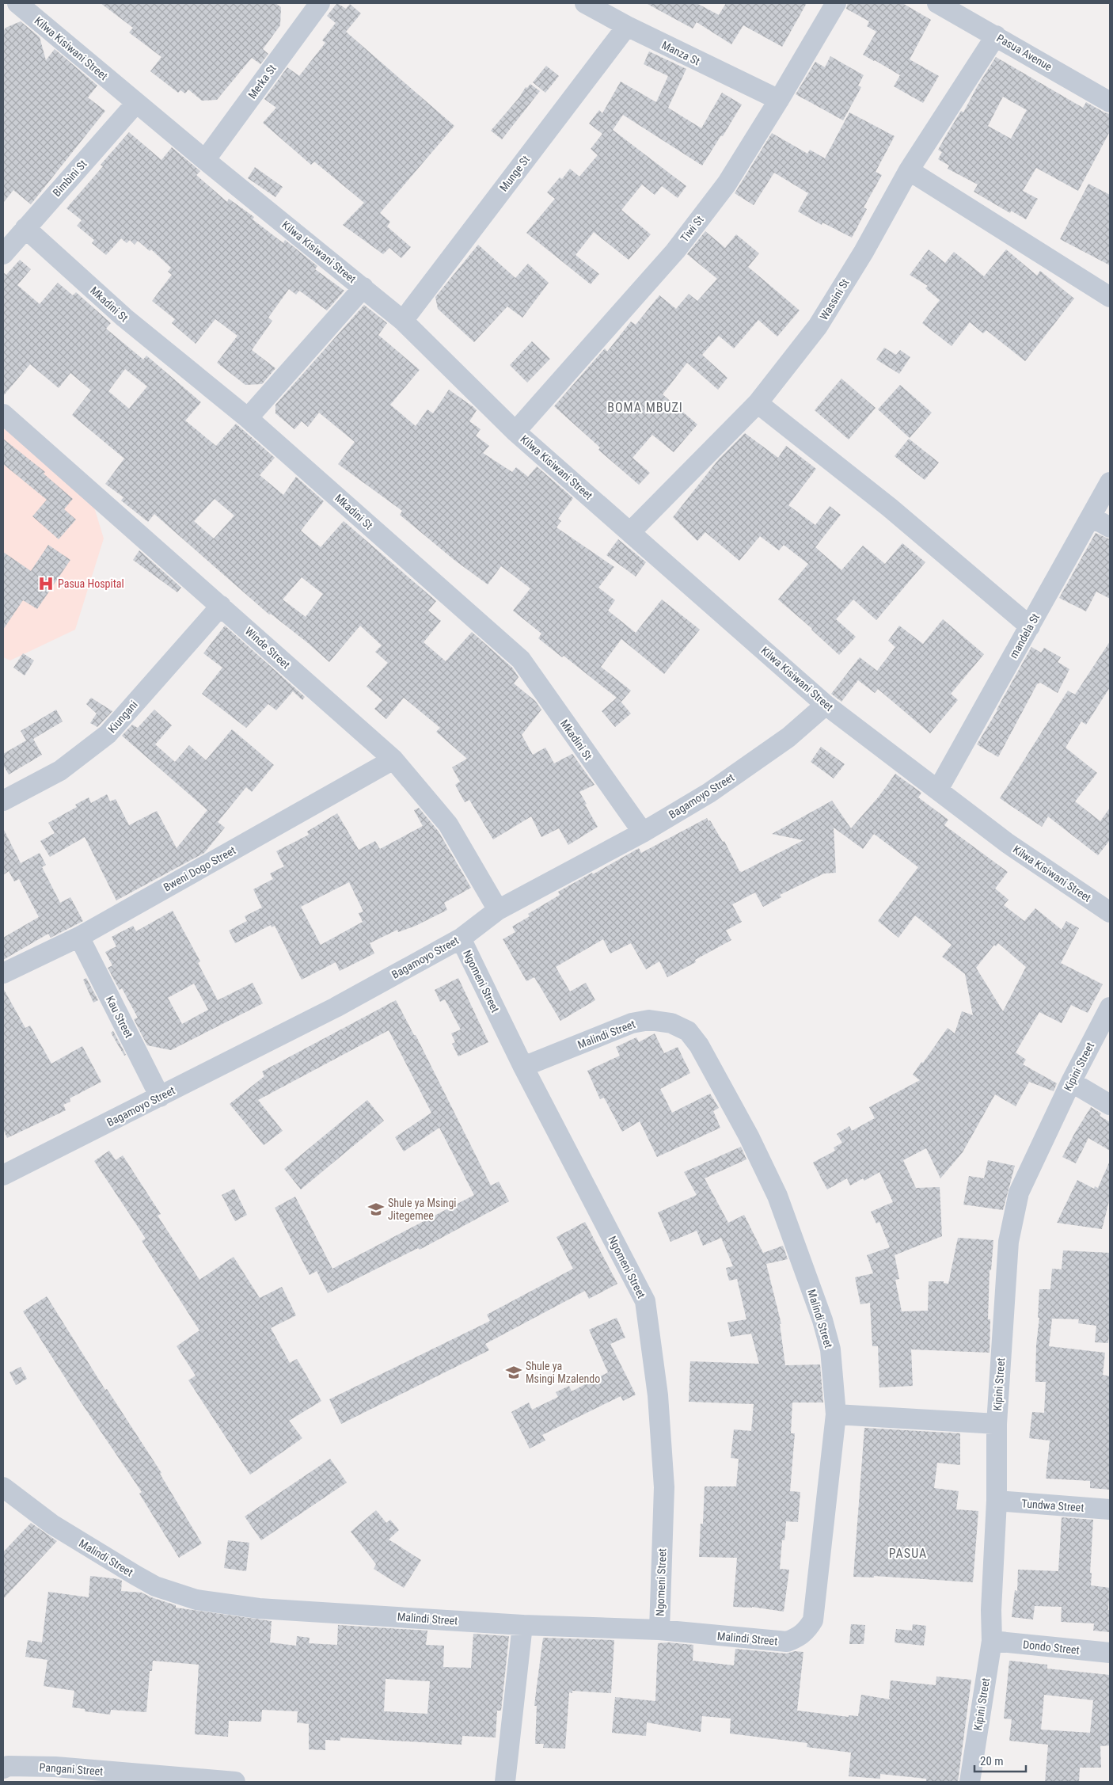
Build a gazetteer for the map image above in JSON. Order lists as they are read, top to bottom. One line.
{"streets":{"street":["Kilwa Kisiwani Street","Pasua Avenue","Manza St","Merka St","Munge St","Bimbini St","Tiwi St","Wassini St","Mkadini St","mandela St","Winde Street","Kiungani","Bagamoyo Street","Bweni Dogo Street","Ngomeni Street","Kau Street","Malindi Street","Kipini Street","Tundwa Street","Dondo Street","Pangani Street"]},"crossings":[["Kilwa Kisiwani Street","Merka St"],["Kilwa Kisiwani Street","Munge St"],["Kilwa Kisiwani Street","Bimbini St"],["Kilwa Kisiwani Street","Tiwi St"],["Kilwa Kisiwani Street","Wassini St"],["Kilwa Kisiwani Street","mandela St"],["Kilwa Kisiwani Street","Bagamoyo Street"],["Pasua Avenue","Wassini St"],["Manza St","Munge St"],["Manza St","Tiwi St"],["Bimbini St","Mkadini St"],["Mkadini St","Bagamoyo Street"],["Winde Street","Kiungani"],["Winde Street","Bagamoyo Street"],["Winde Street","Bweni Dogo Street"],["Bagamoyo Street","Ngomeni Street"],["Bagamoyo Street","Kau Street"],["Bweni Dogo Street","Kau Street"],["Ngomeni Street","Malindi Street"],["Kipini Street","Tundwa Street"],["Kipini Street","Dondo Street"]],"districts":["BOMA MBUZI","PASUA"],"places":{"hospital":["Pasua Hospital"],"school or university":["Shule ya Msingi Jitegemee","Shule ya Msingi Mzalendo"]},"scale_bar":"20 m"}
